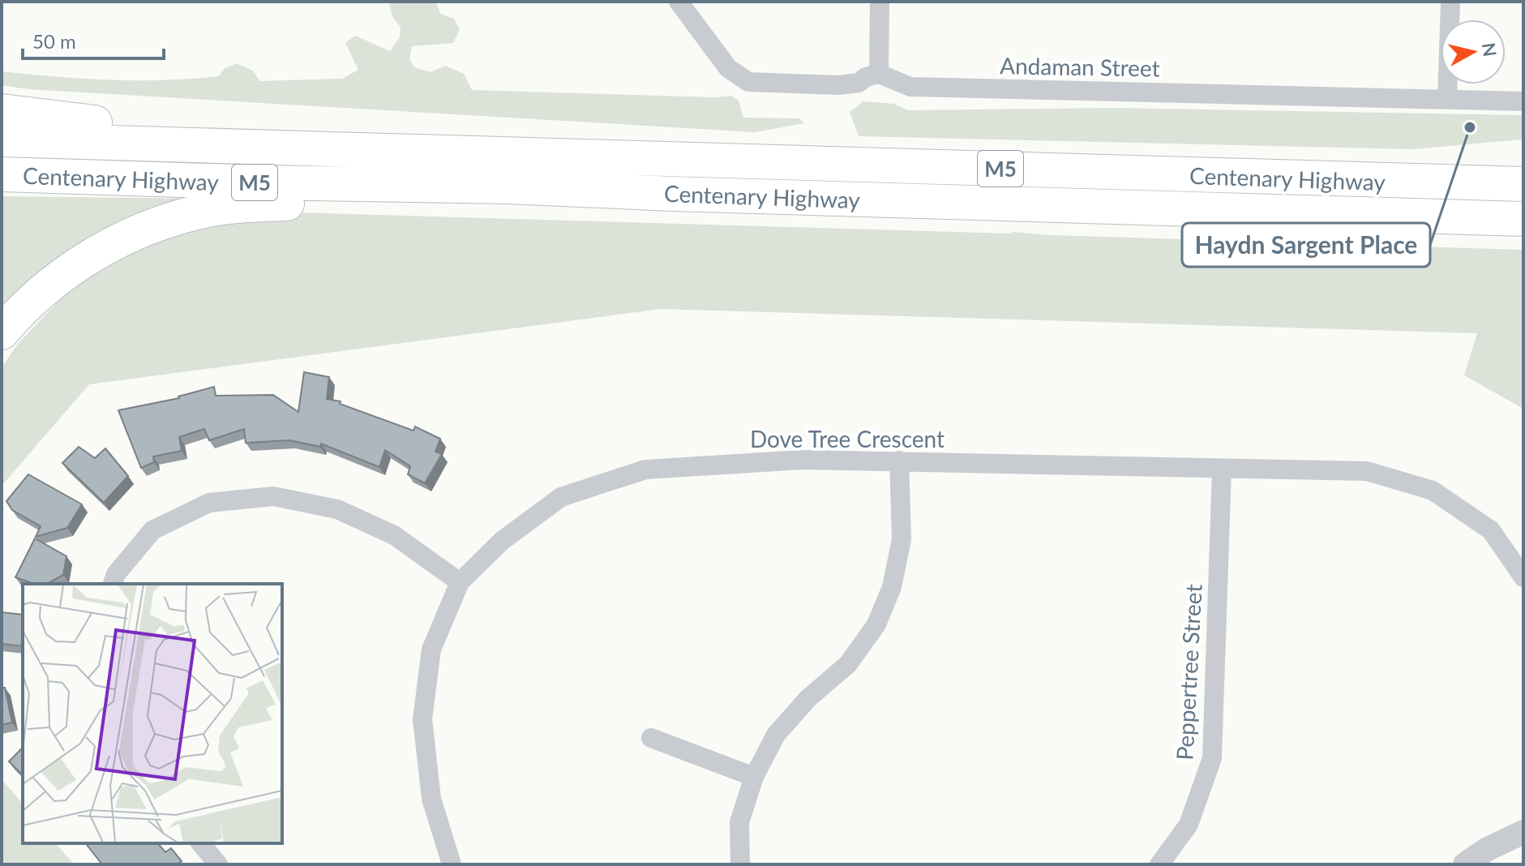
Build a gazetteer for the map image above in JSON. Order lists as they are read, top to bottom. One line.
{"streets":{"highway":["M5","Centenary Highway"],"street":["Andaman Street","Dove Tree Crescent","Peppertree Street"]},"crossings":[["Dove Tree Crescent","Peppertree Street"]],"places":["Haydn Sargent Place"],"scale_bar":"50 m","north":"right"}
